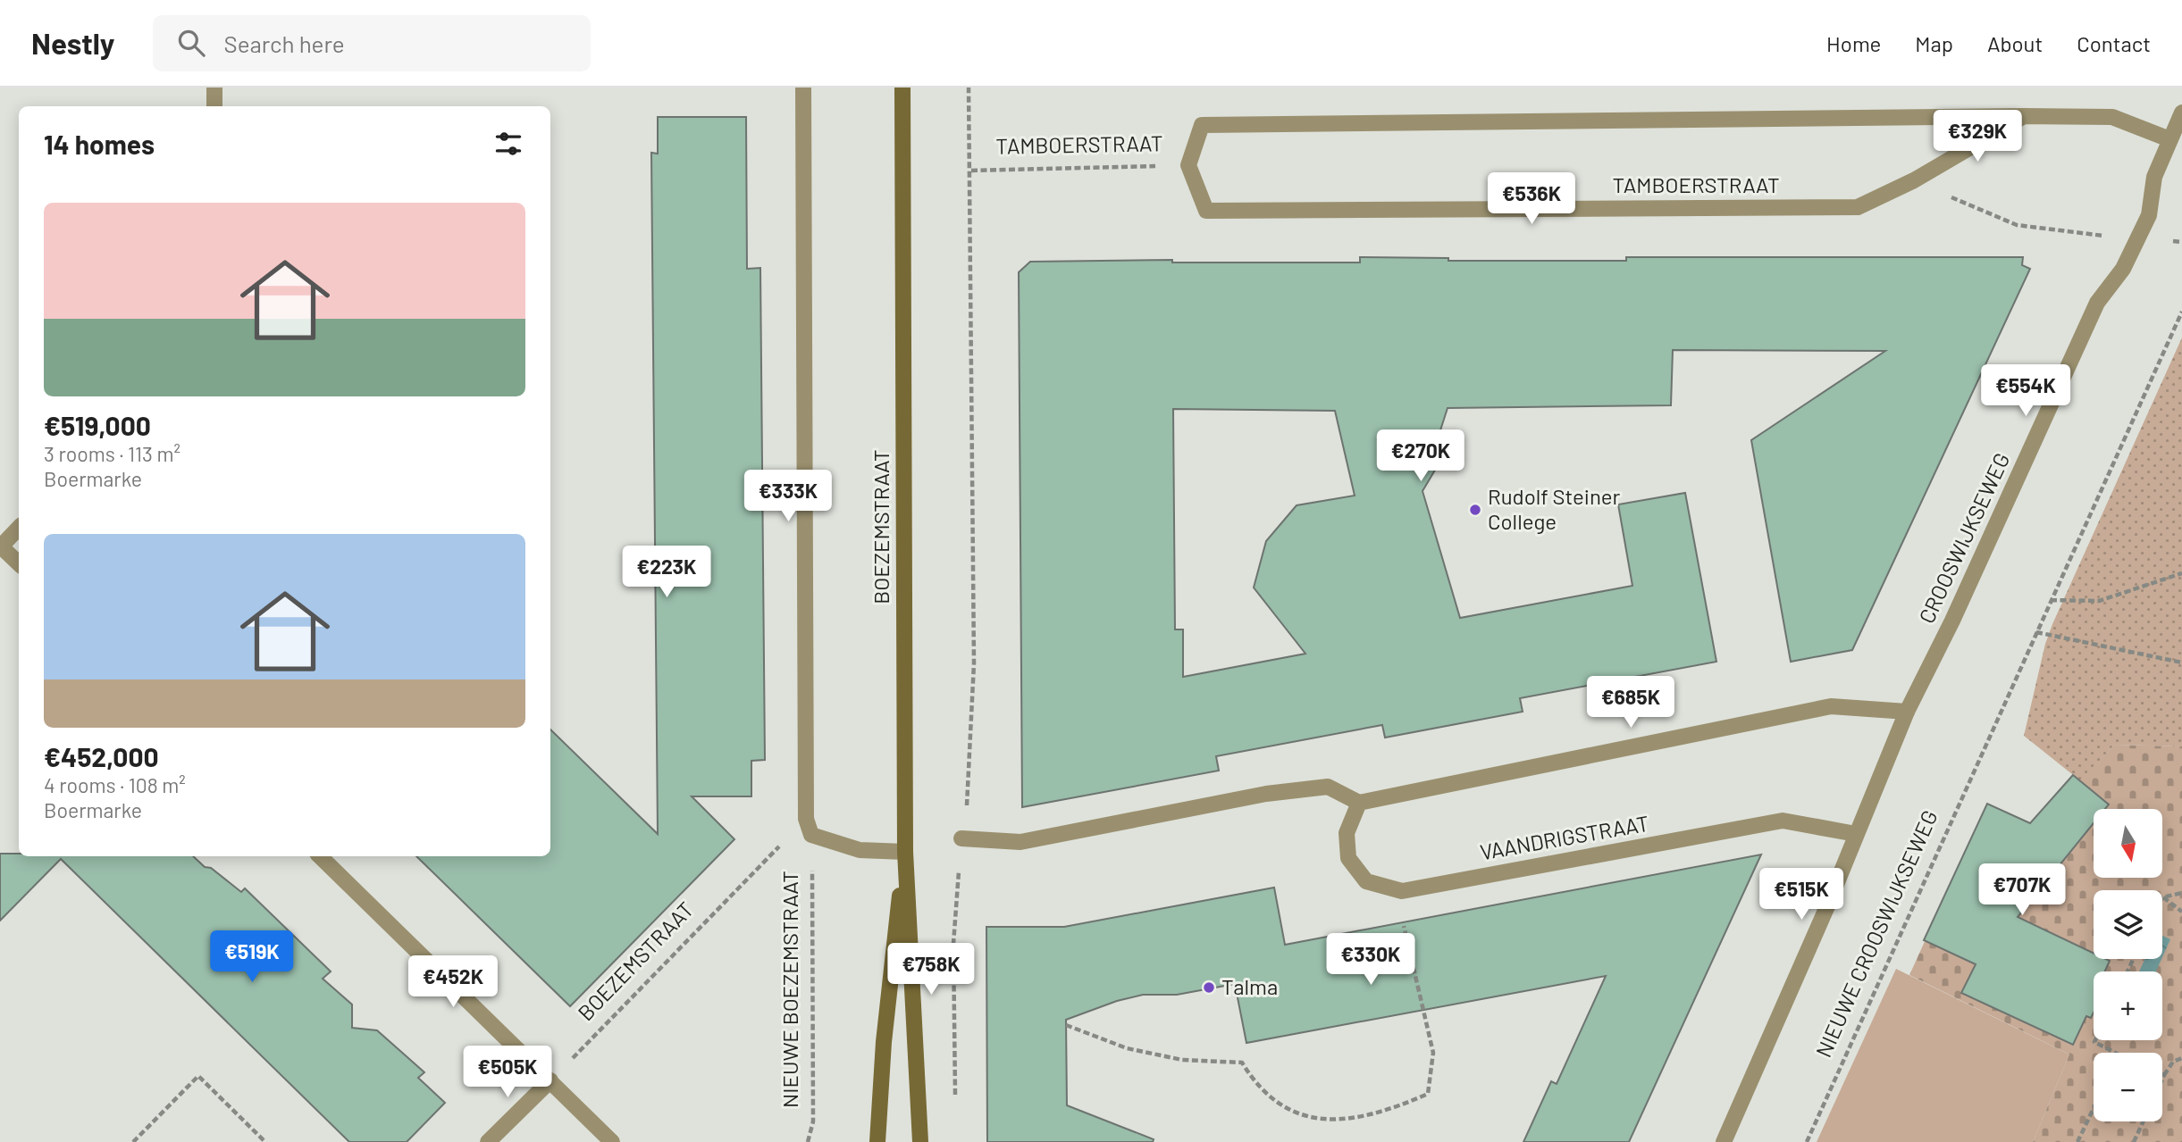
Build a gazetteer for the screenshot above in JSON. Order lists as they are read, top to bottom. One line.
{"streets":{"main road":["BOEZEMSTRAAT"],"street":["TAMBOERSTRAAT","CROOSWIJKSEWEG","VAANDRIGSTRAAT"],"path":["NIEUWE CROOSWIJKSEWEG","NIEUWE BOEZEMSTRAAT"]},"crossings":[["TAMBOERSTRAAT","CROOSWIJKSEWEG"]],"places":["Rudolf Steiner College","Talma"],"north":"bottom","page":{"header":"Nestly","search":"Search here","nav":["Home","Map","About","Contact"],"heading":"14 homes","price":["€329K","€536K","€554K","€270K","€333K","€223K","€685K","€707K","€515K","€519K","€330K","€758K","€452K","€505K"],"list":[{"name":"€519,000","note":"3 rooms · 113 m² · Boermarke"},{"name":"€452,000","note":"4 rooms · 108 m² · Boermarke"}],"map_buttons":["+","−"]}}
